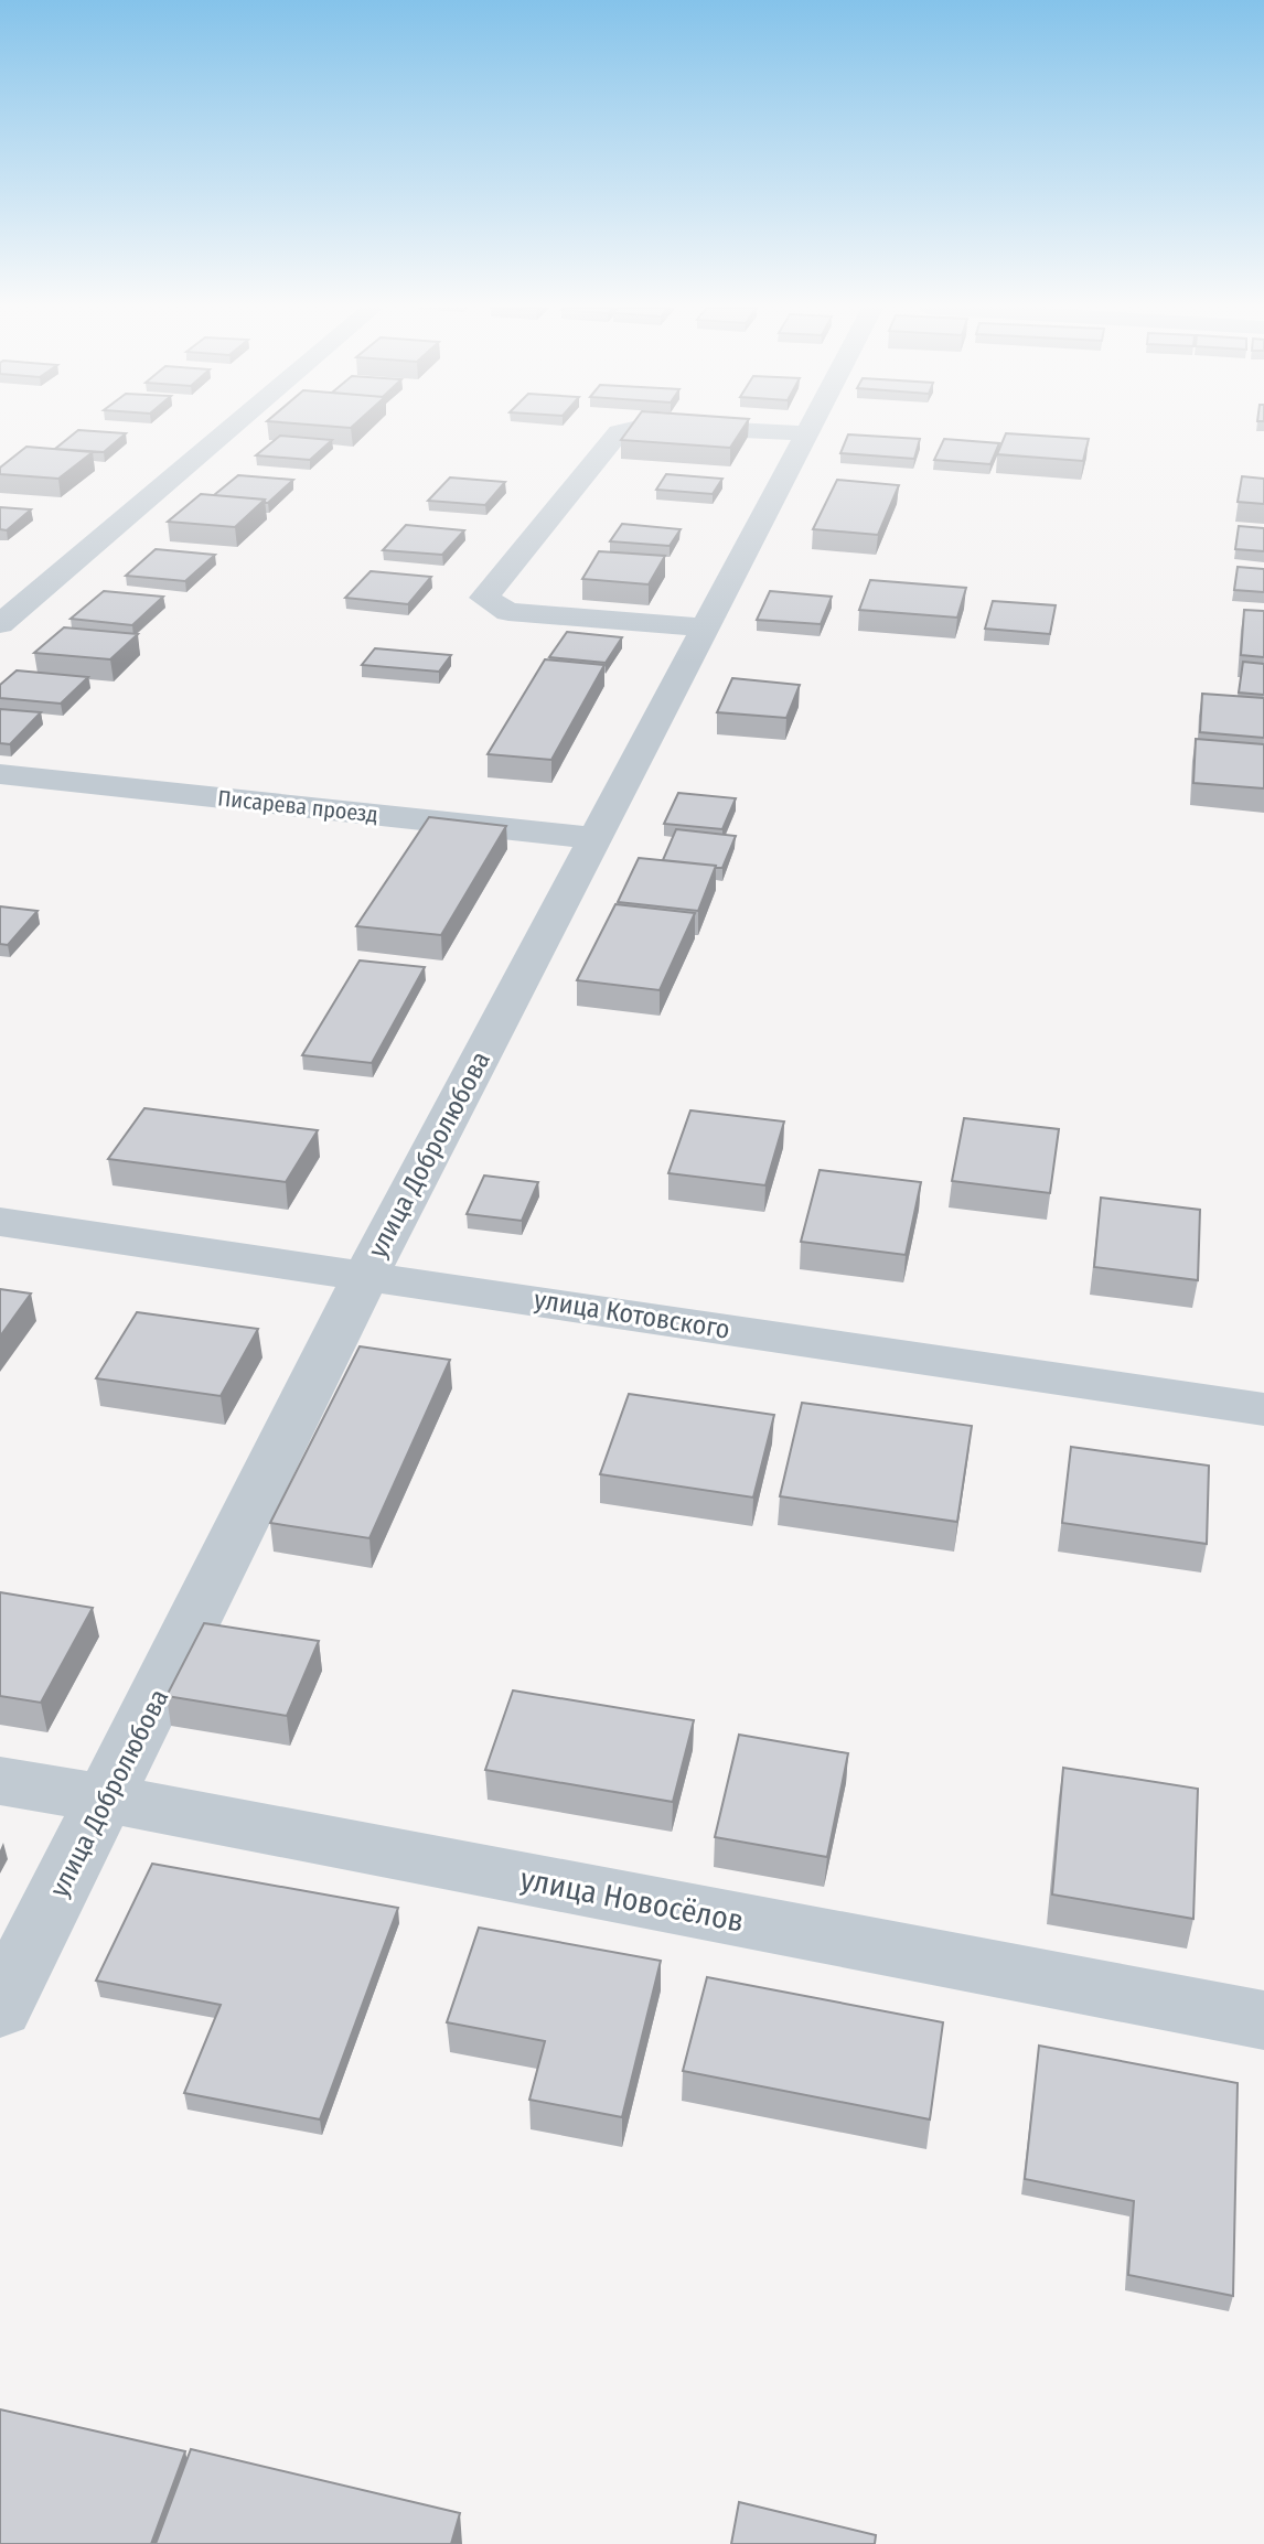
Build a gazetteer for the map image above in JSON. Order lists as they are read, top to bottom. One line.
{"streets":{"street":["Писарева проезд","улица Добролюбова","улица Котовского","улица Новосёлов"]},"crossings":[["Писарева проезд","улица Добролюбова"],["улица Добролюбова","улица Котовского"],["улица Добролюбова","улица Новосёлов"]]}
